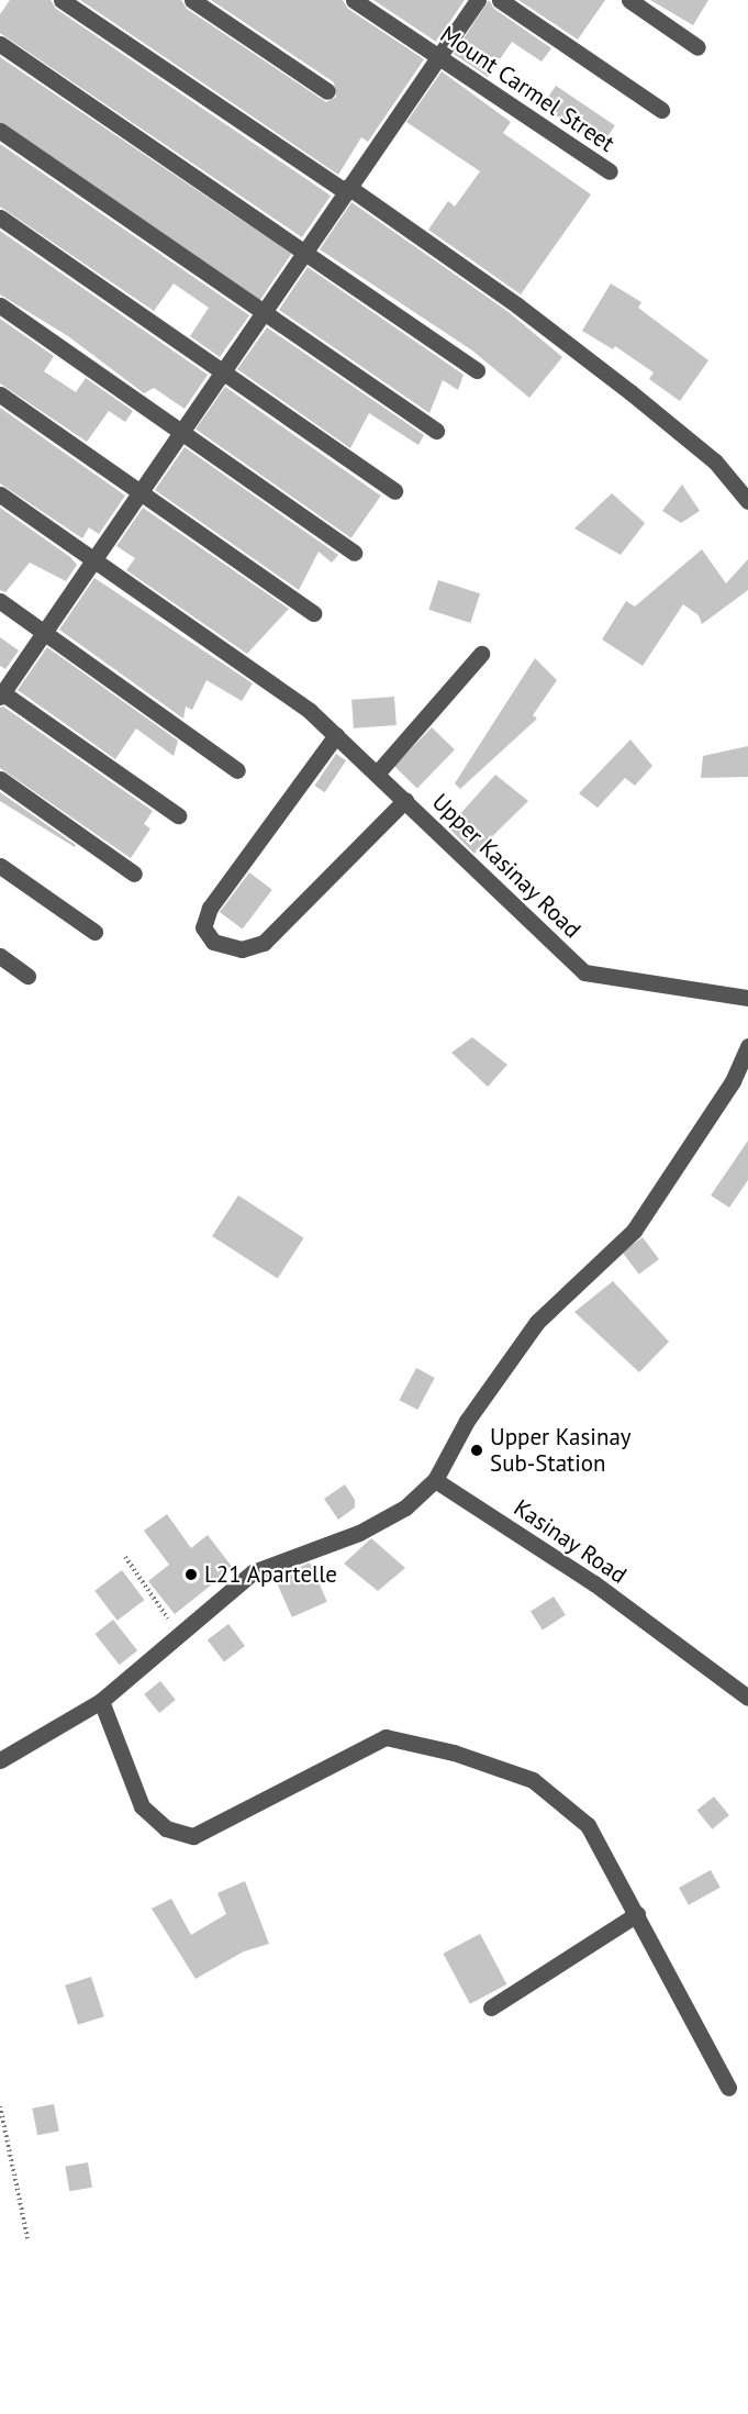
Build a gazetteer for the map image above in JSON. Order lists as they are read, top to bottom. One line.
{"streets":{"street":["Mount Carmel Street","Upper Kasinay Road","Kasinay Road"]},"places":["Upper Kasinay Sub-Station","L21 Apartelle"]}
